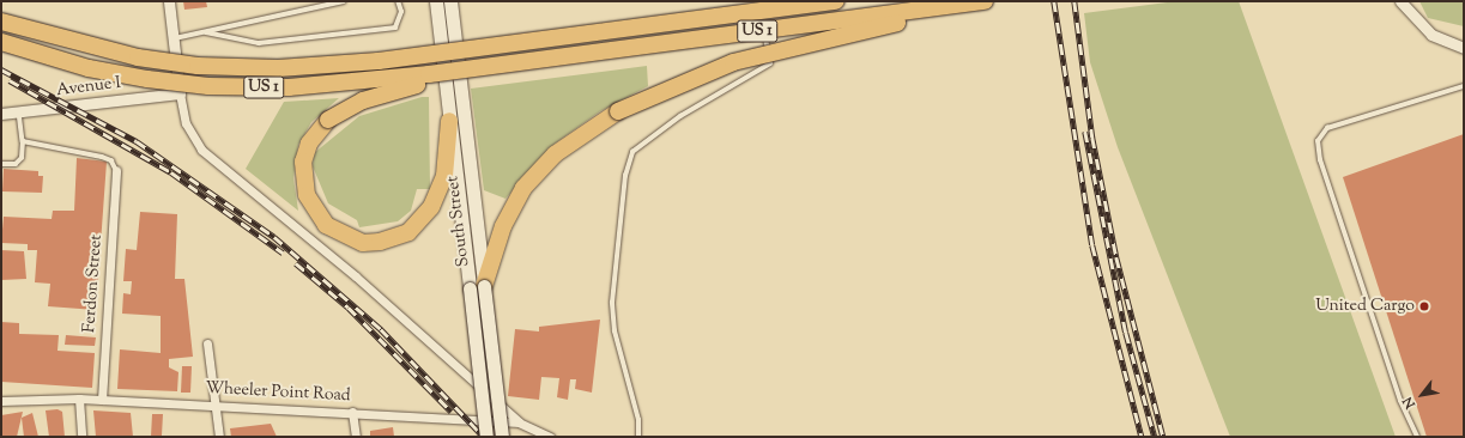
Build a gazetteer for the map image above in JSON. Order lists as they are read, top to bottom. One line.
{"streets":{"highway":["US 1"],"main road":["South Street"],"street":["Avenue I","Ferdon Street","Wheeler Point Road"]},"crossings":[["Ferdon Street","Wheeler Point Road"]],"places":["United Cargo"],"north":"bottom left"}
